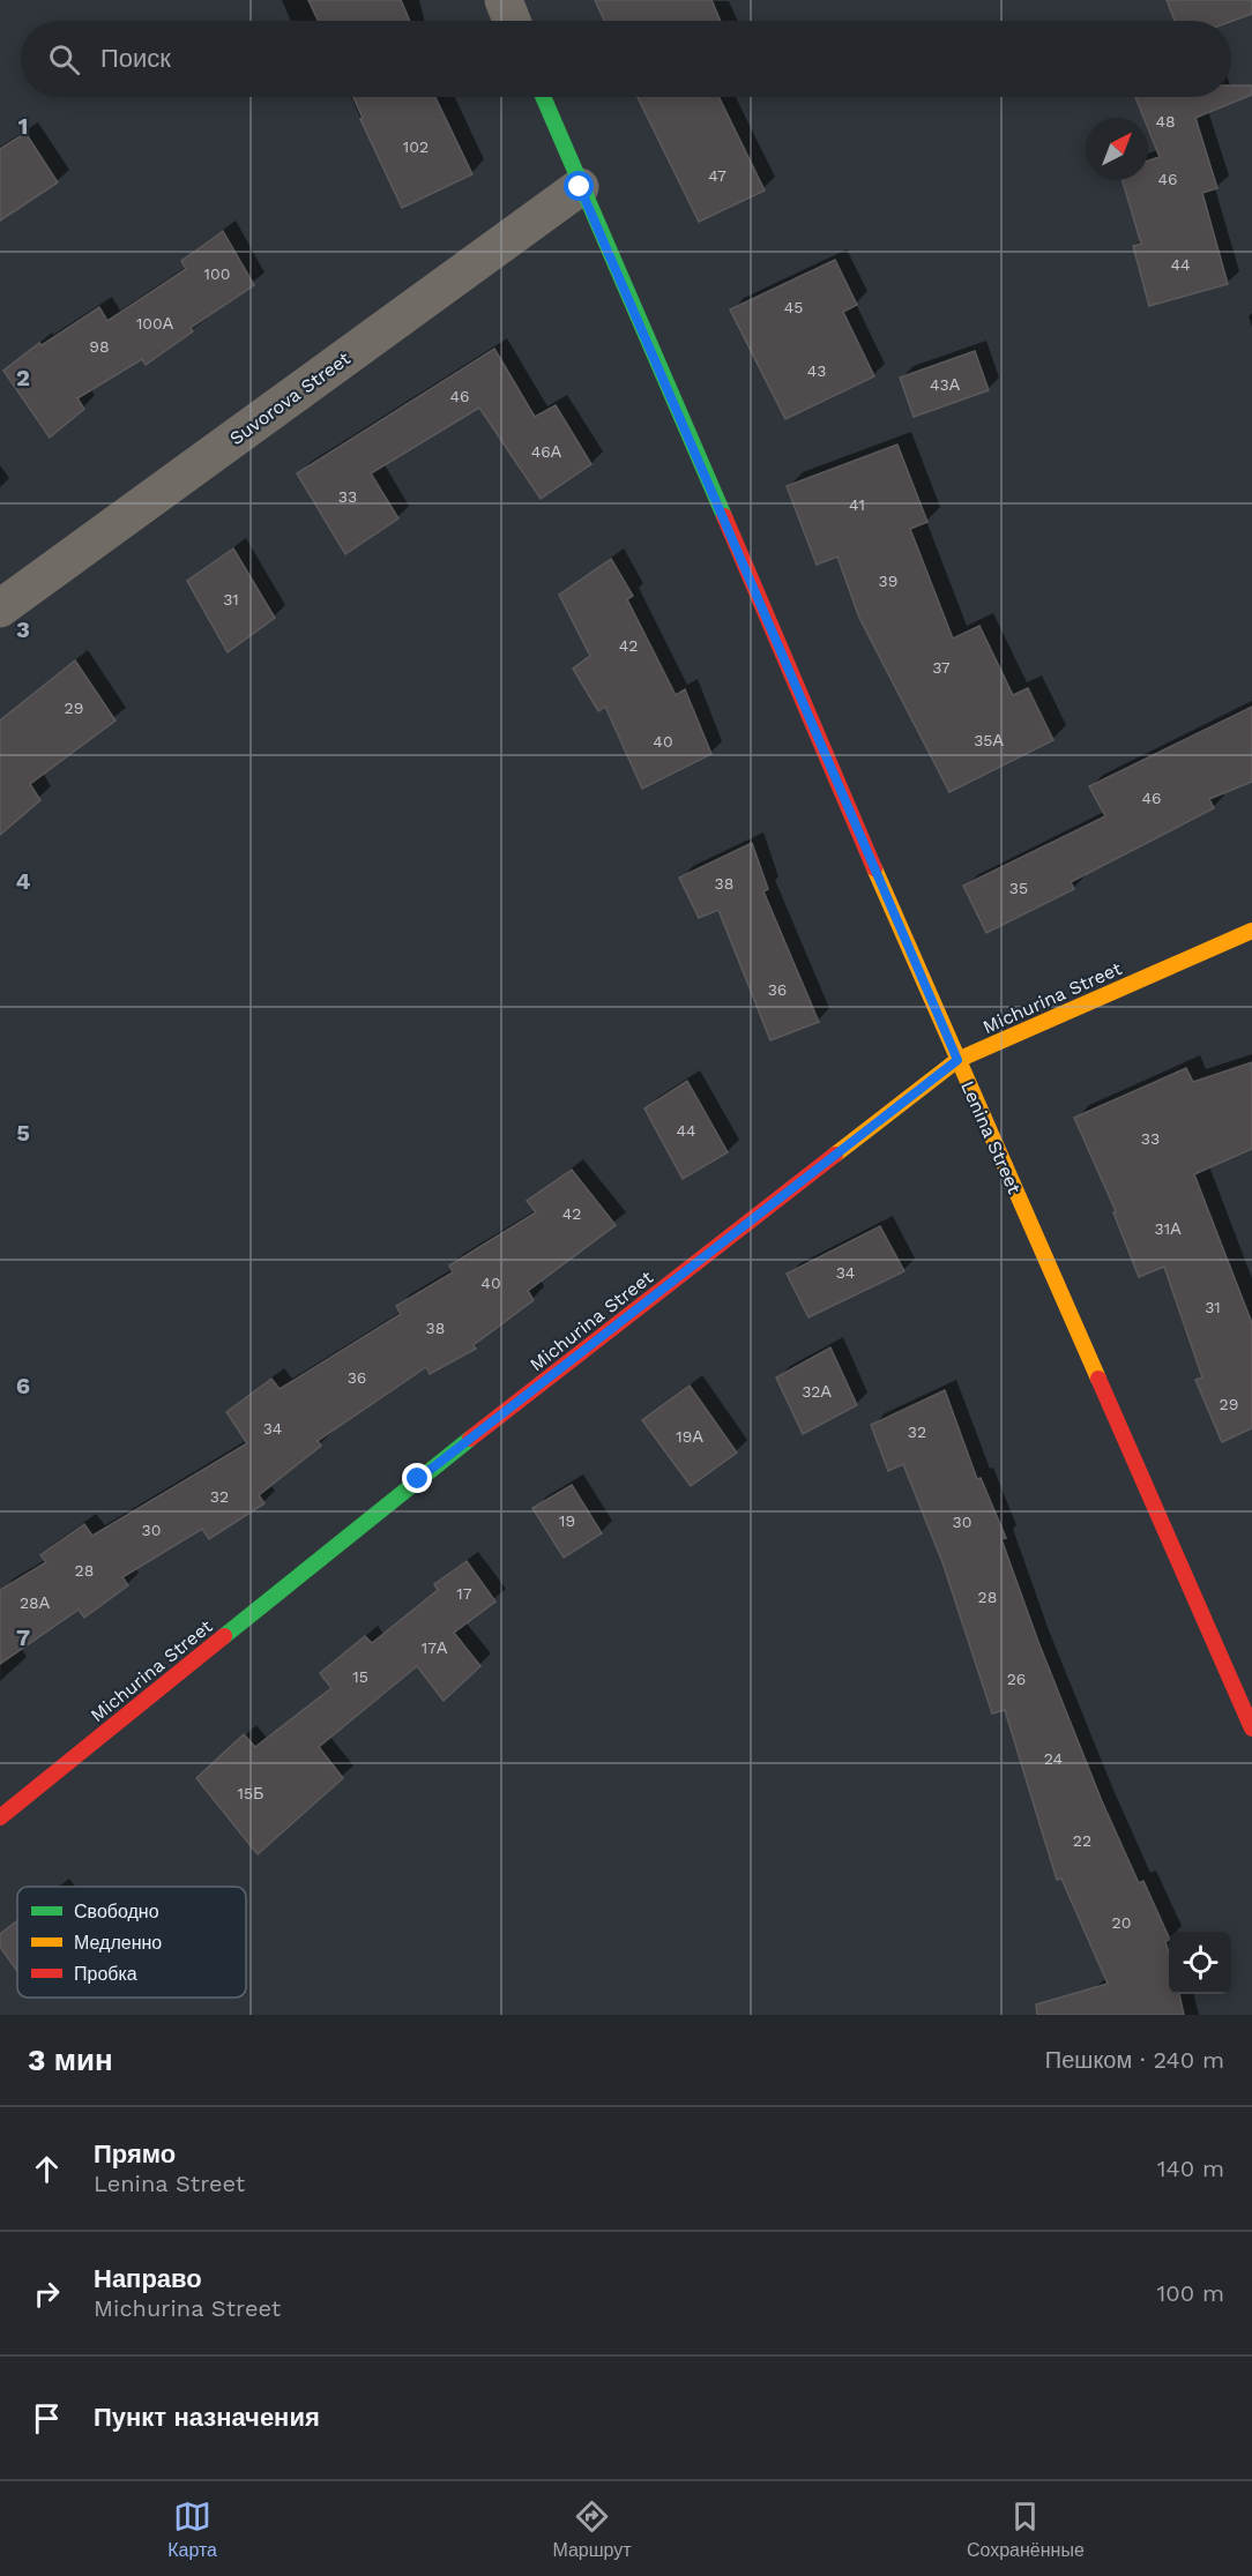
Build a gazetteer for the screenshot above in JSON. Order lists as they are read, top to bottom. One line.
{"streets":{"street":["Suvorova Street","Michurina Street","Lenina Street"]},"crossings":[["Suvorova Street","Lenina Street"],["Michurina Street","Lenina Street"]],"house_numbers":["48","102","47","46","44","100","45","100А","98","43","43А","46","46А","33","41","39","31","42","37","29","35А","40","46","38","35","36","44","33","42","31А","34","40","31","38","36","32А","29","34","32","19А","32","19","30","30","28","17","28","28А","17А","15","26","24","15Б","22","20"],"legend":["Свободно","Медленно","Пробка"],"north":"top right","page":{"search":"Поиск","heading":["3 мин","Пешком · 240 m"],"list":[["Прямо","Lenina Street","140 m"],["Направо","Michurina Street","100 m"],"Пункт назначения"],"nav":["Карта","Маршрут","Сохранённые"]},"grid":{"rows":["1","2","3","4","5","6","7"]}}
